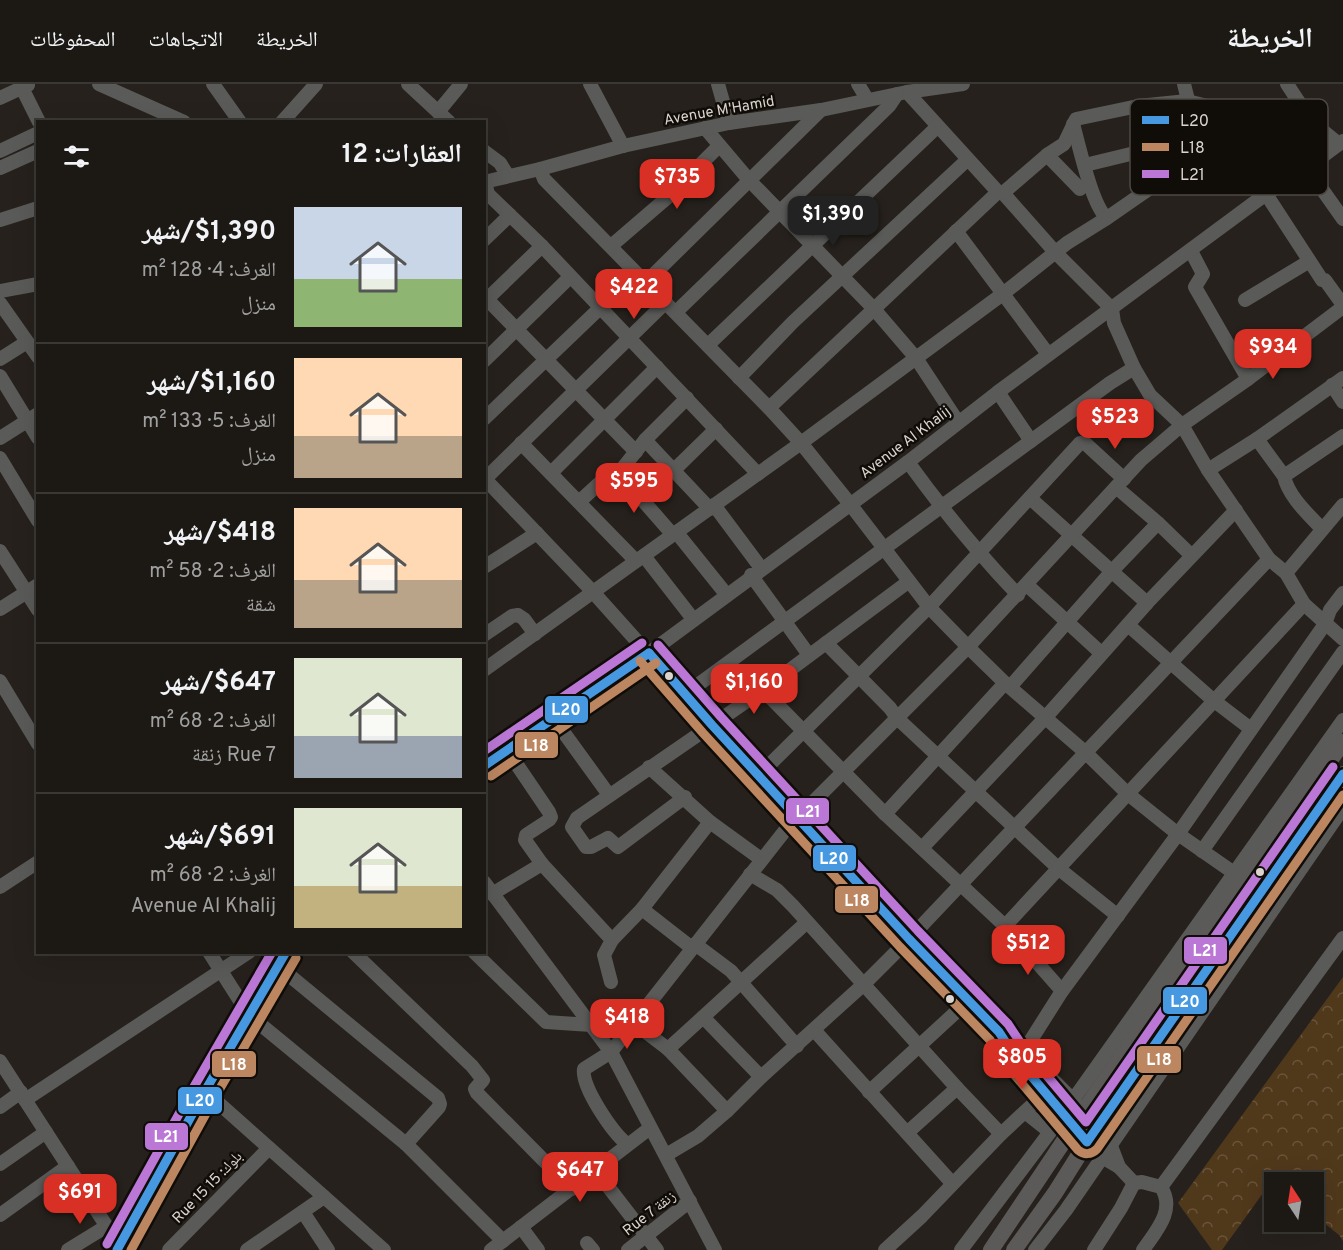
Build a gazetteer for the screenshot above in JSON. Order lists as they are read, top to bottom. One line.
{"streets":{"street":["Avenue M'Hamid","Avenue Al Khalij","Rue 15 بلوك: 15","Rue 7 زنقة"]},"lines":["transit line L21","transit line L20","transit line L18"],"legend":["L20","L18","L21"],"north":"top","page":{"header":"الخريطة","nav":["الخريطة","الاتجاهات","المحفوظات"],"heading":"العقارات: 12","price":["$735","$1,390","$422","$934","$523","$595","$1,160","$512","$418","$805","$647","$691"],"list":[{"name":"$1,390/شهر","note":"الغرف: 4 · 128 m² · منزل"},{"name":"$1,160/شهر","note":"الغرف: 5 · 133 m² · منزل"},{"name":"$418/شهر","note":"الغرف: 2 · 58 m² · شقة"},{"name":"$647/شهر","note":"الغرف: 2 · 68 m² · Rue 7 زنقة"},{"name":"$691/شهر","note":"الغرف: 2 · 68 m² · Avenue Al Khalij"}]}}
